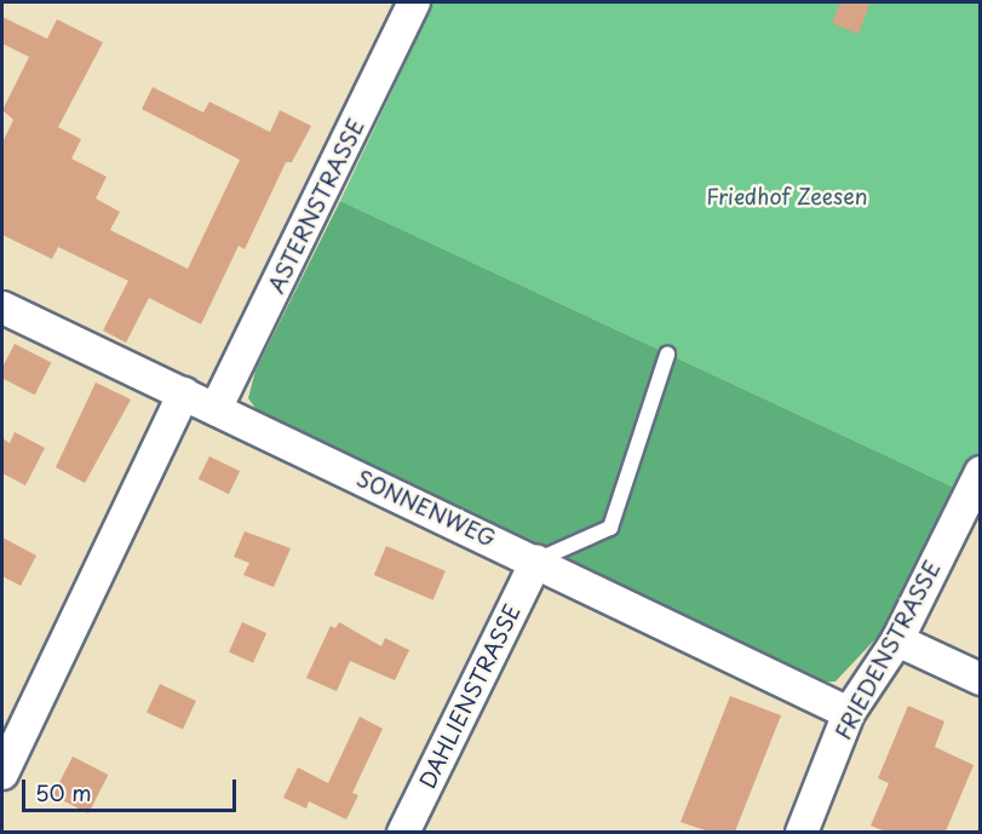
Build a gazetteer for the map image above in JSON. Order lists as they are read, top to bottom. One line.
{"streets":{"street":["ASTERNSTRASSE","SONNENWEG","FRIEDENSTRASSE","DAHLIENSTRASSE"]},"crossings":[["ASTERNSTRASSE","SONNENWEG"],["SONNENWEG","FRIEDENSTRASSE"],["SONNENWEG","DAHLIENSTRASSE"]],"parks":["Friedhof Zeesen"],"scale_bar":"50 m"}
